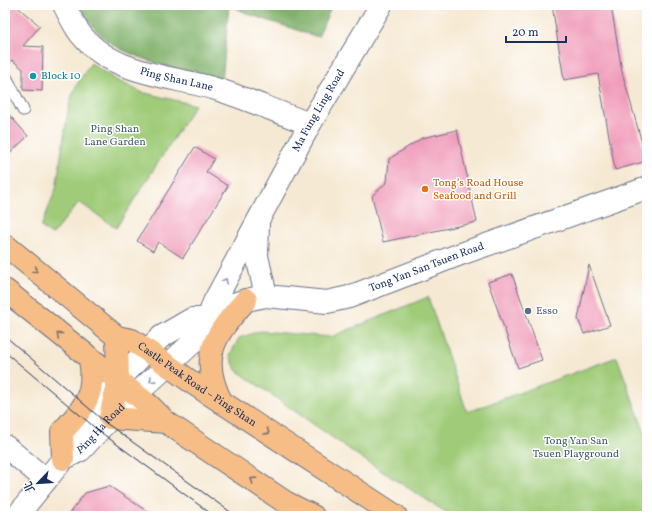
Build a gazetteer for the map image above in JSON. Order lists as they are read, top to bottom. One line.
{"streets":{"main road":["Castle Peak Road – Ping Shan"],"street":["Ping Shan Lane","Ma Fung Ling Road","Tong Yan San Tsuen Road","Ping Ha Road"]},"crossings":[["Ping Shan Lane","Ma Fung Ling Road"],["Ma Fung Ling Road","Tong Yan San Tsuen Road"],["Tong Yan San Tsuen Road","Castle Peak Road – Ping Shan"],["Tong Yan San Tsuen Road","Ping Ha Road"]],"parks":["Ping Shan Lane Garden","Tong Yan San Tsuen Playground"],"places":["Block 10","Tong’s Road House Seafood and Grill","Esso"],"scale_bar":"20 m","north":"bottom left"}
